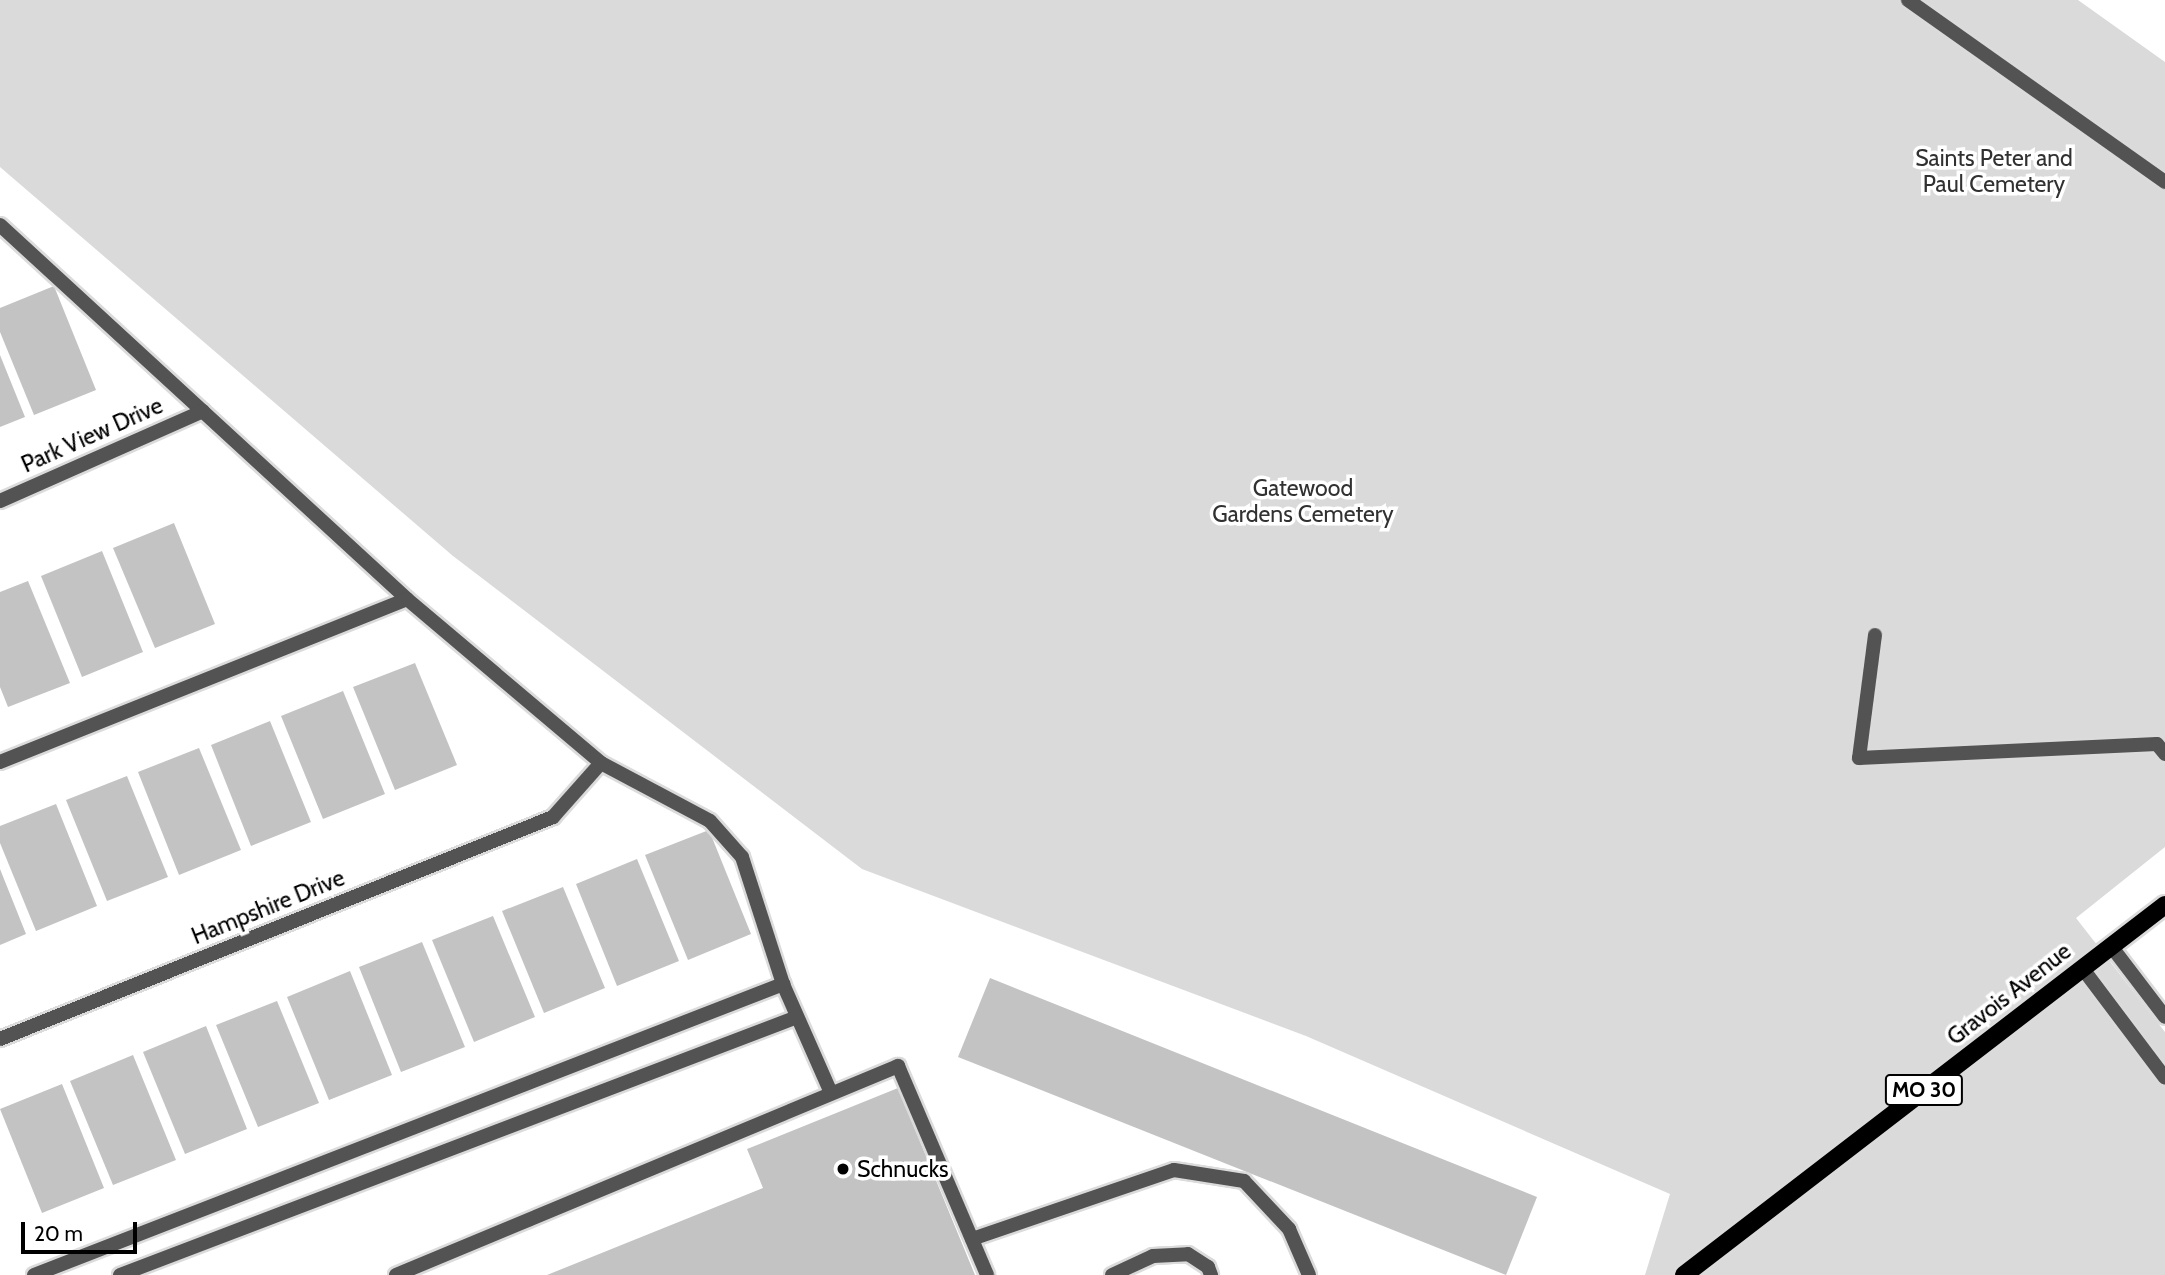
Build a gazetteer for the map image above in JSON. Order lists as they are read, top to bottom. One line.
{"streets":{"main road":["Gravois Avenue","MO 30"],"street":["Park View Drive","Hampshire Drive"]},"parks":["Saints Peter and Paul Cemetery","Gatewood Gardens Cemetery"],"places":["Schnucks"],"scale_bar":"20 m"}
